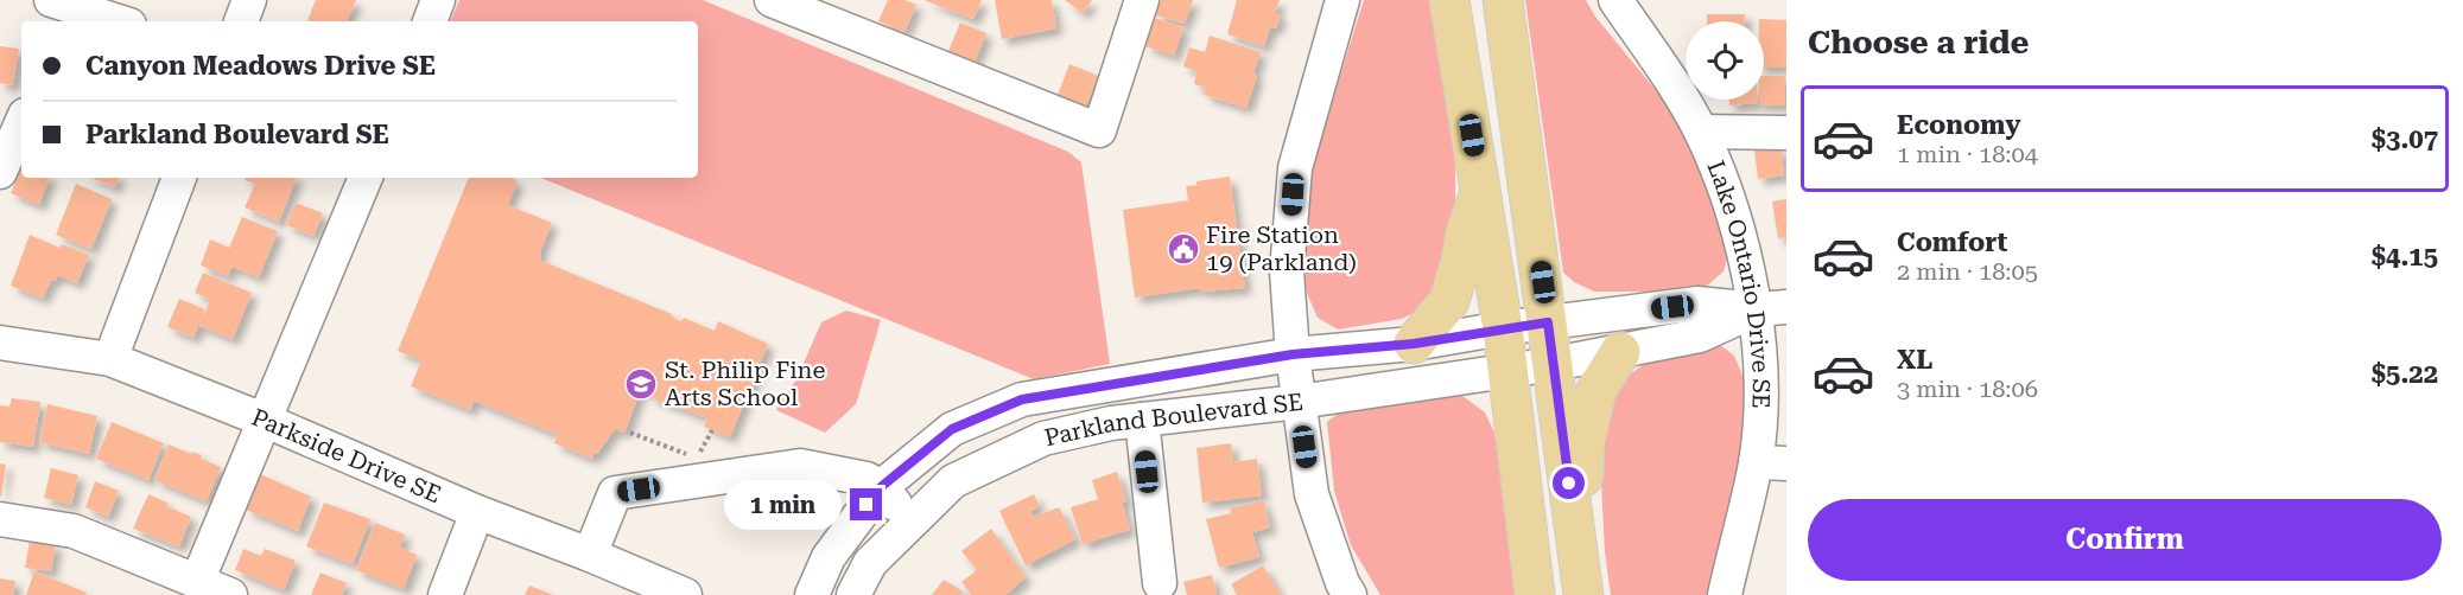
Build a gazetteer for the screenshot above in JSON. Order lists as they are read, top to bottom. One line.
{"streets":{"street":["Lake Ontario Drive SE","Parkland Boulevard SE","Parkside Drive SE"]},"crossings":[["Lake Ontario Drive SE","Parkland Boulevard SE"]],"places":{"public building":["Fire Station 19 (Parkland)"],"school or university":["St. Philip Fine Arts School"]},"page":{"heading":"Choose a ride","banner":["Canyon Meadows Drive SE","Parkland Boulevard SE"],"list":[{"name":"Economy","note":"1 min · 18:04","value":"$3.07"},{"name":"Comfort","note":"2 min · 18:05","value":"$4.15"},{"name":"XL","note":"3 min · 18:06","value":"$5.22"}],"bubble":"1 min","buttons":"Confirm"}}
